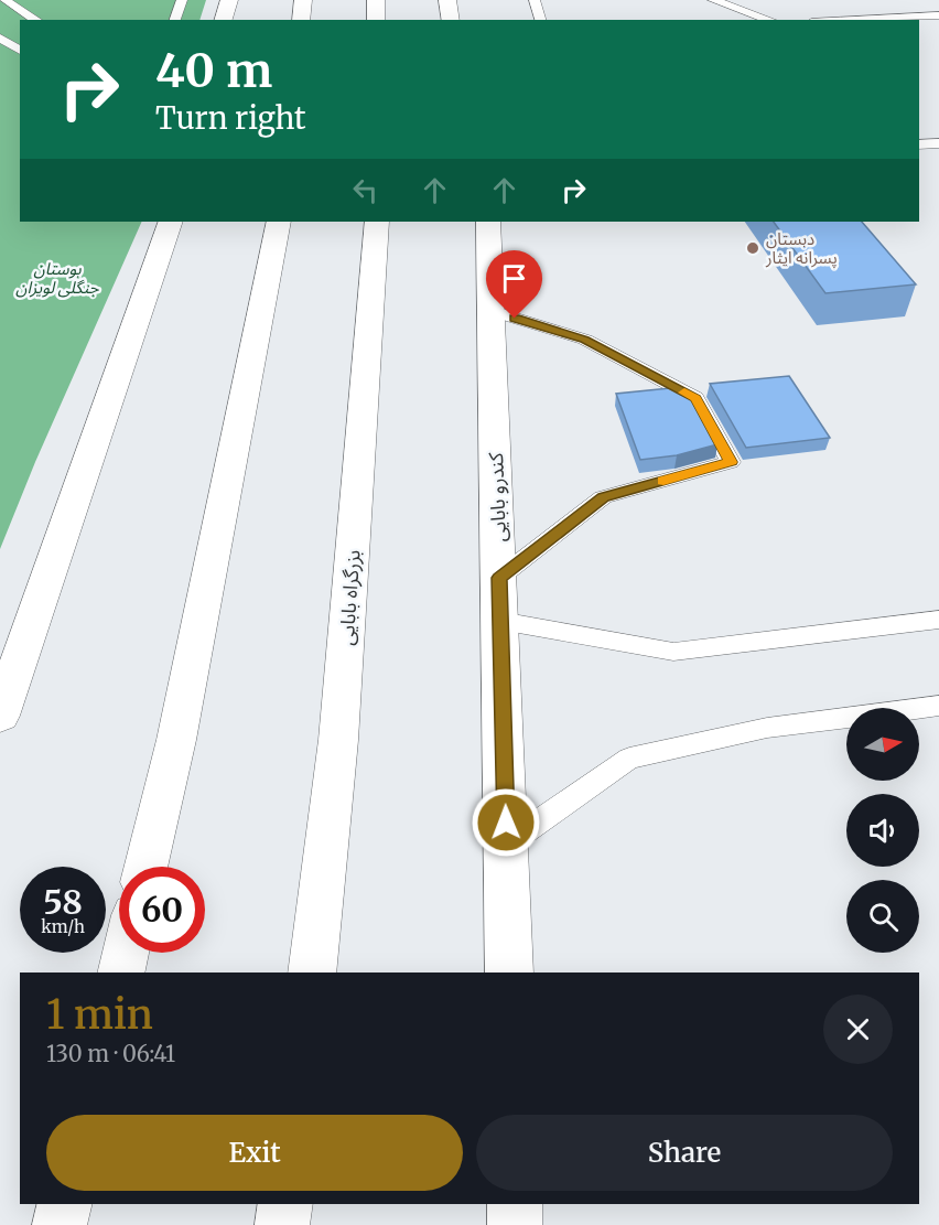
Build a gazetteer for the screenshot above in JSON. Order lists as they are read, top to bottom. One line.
{"streets":{"main road":["کندرو بابایی","بزرگراه بابایی"]},"parks":["بوستان جنگلی لویزان"],"places":["دبستان پسرانه ایثار"],"north":"right","page":{"turn":["40 m","Turn right"],"speed":"58 km/h","limit":"60","heading":["1 min","130 m · 06:41"],"buttons":["Exit","Share"]}}
